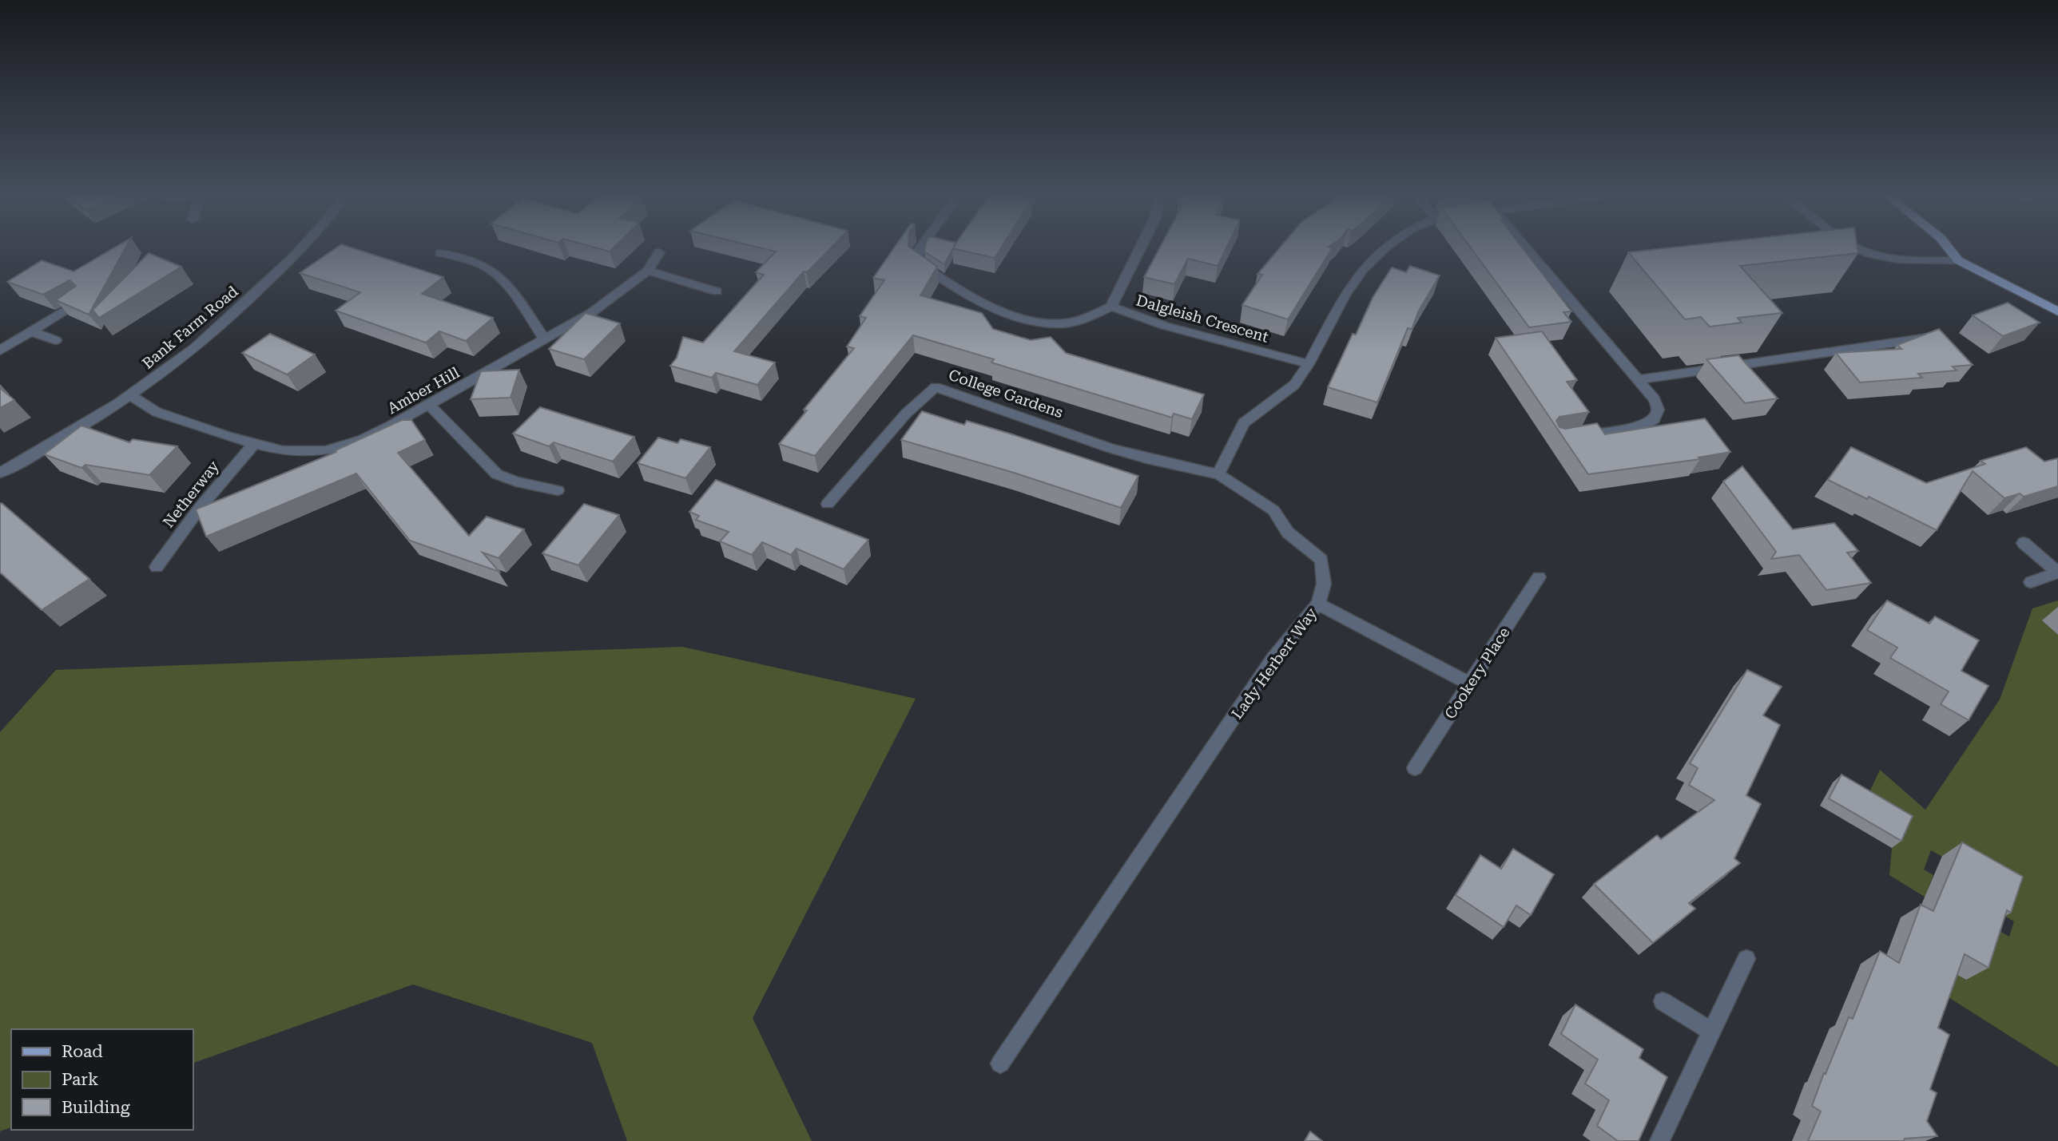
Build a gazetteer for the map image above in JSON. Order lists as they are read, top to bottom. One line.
{"streets":{"street":["Dalgleish Crescent","Bank Farm Road","Amber Hill","College Gardens","Netherway","Lady Herbert Way","Cookery Place"]},"crossings":[["Bank Farm Road","Amber Hill"],["Amber Hill","Netherway"],["College Gardens","Lady Herbert Way"]],"legend":["Road","Park","Building"]}
